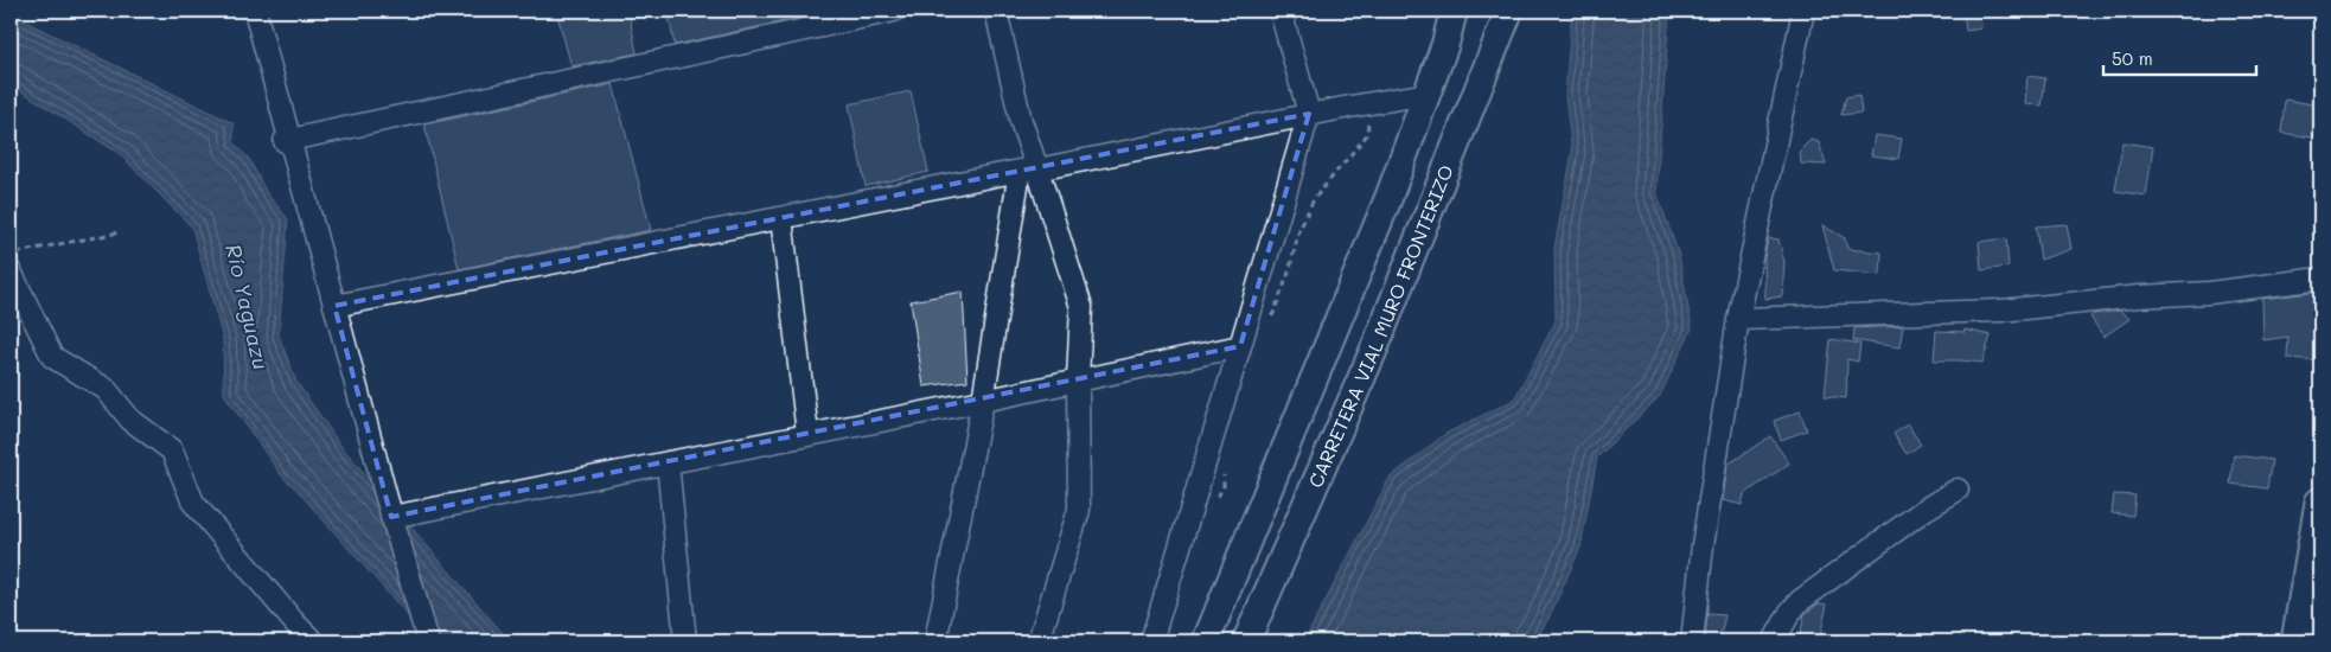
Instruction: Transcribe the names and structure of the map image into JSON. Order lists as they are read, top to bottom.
{
  "streets": {
    "street": ["CARRETERA VIAL MURO FRONTERIZO"]
  },
  "water": ["Río Yaguazu"],
  "scale_bar": "50 m"
}
